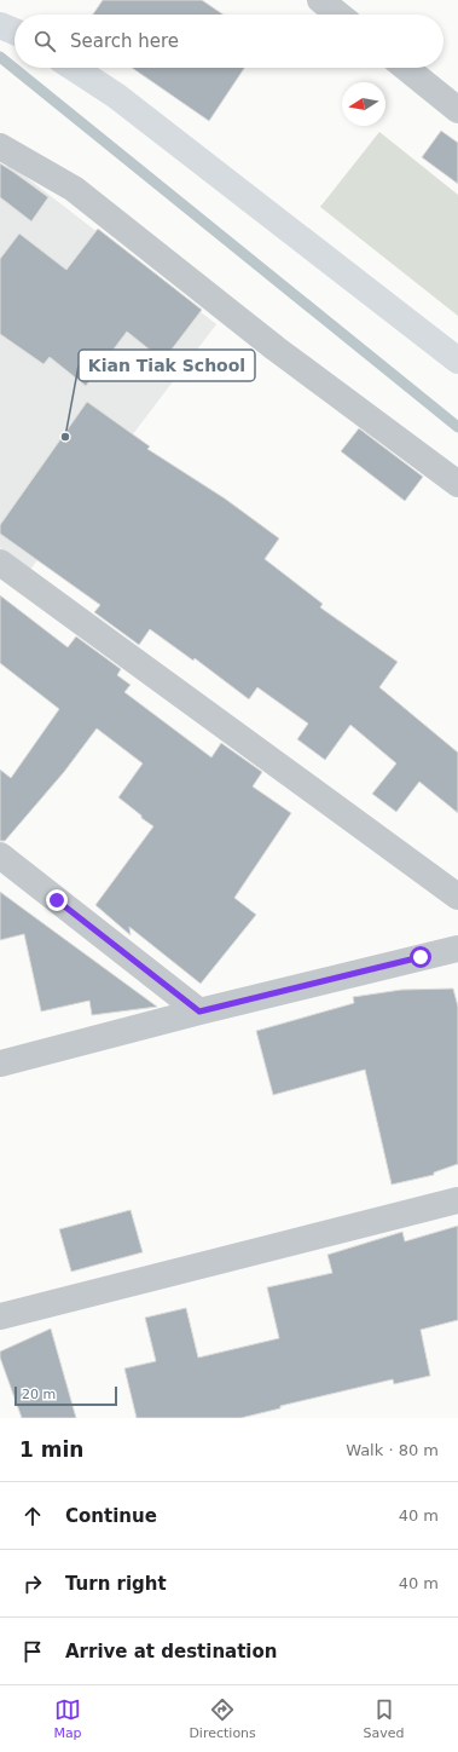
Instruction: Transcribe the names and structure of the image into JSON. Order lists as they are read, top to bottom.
{
  "places": ["Kian Tiak School"],
  "scale_bar": "20 m",
  "north": "left",
  "page": {
    "search": "Search here",
    "scale": "20 m",
    "heading": ["1 min", "Walk · 80 m"],
    "list": [
      ["Continue", "40 m"],
      ["Turn right", "40 m"],
      "Arrive at destination"
    ],
    "nav": ["Map", "Directions", "Saved"]
  }
}
